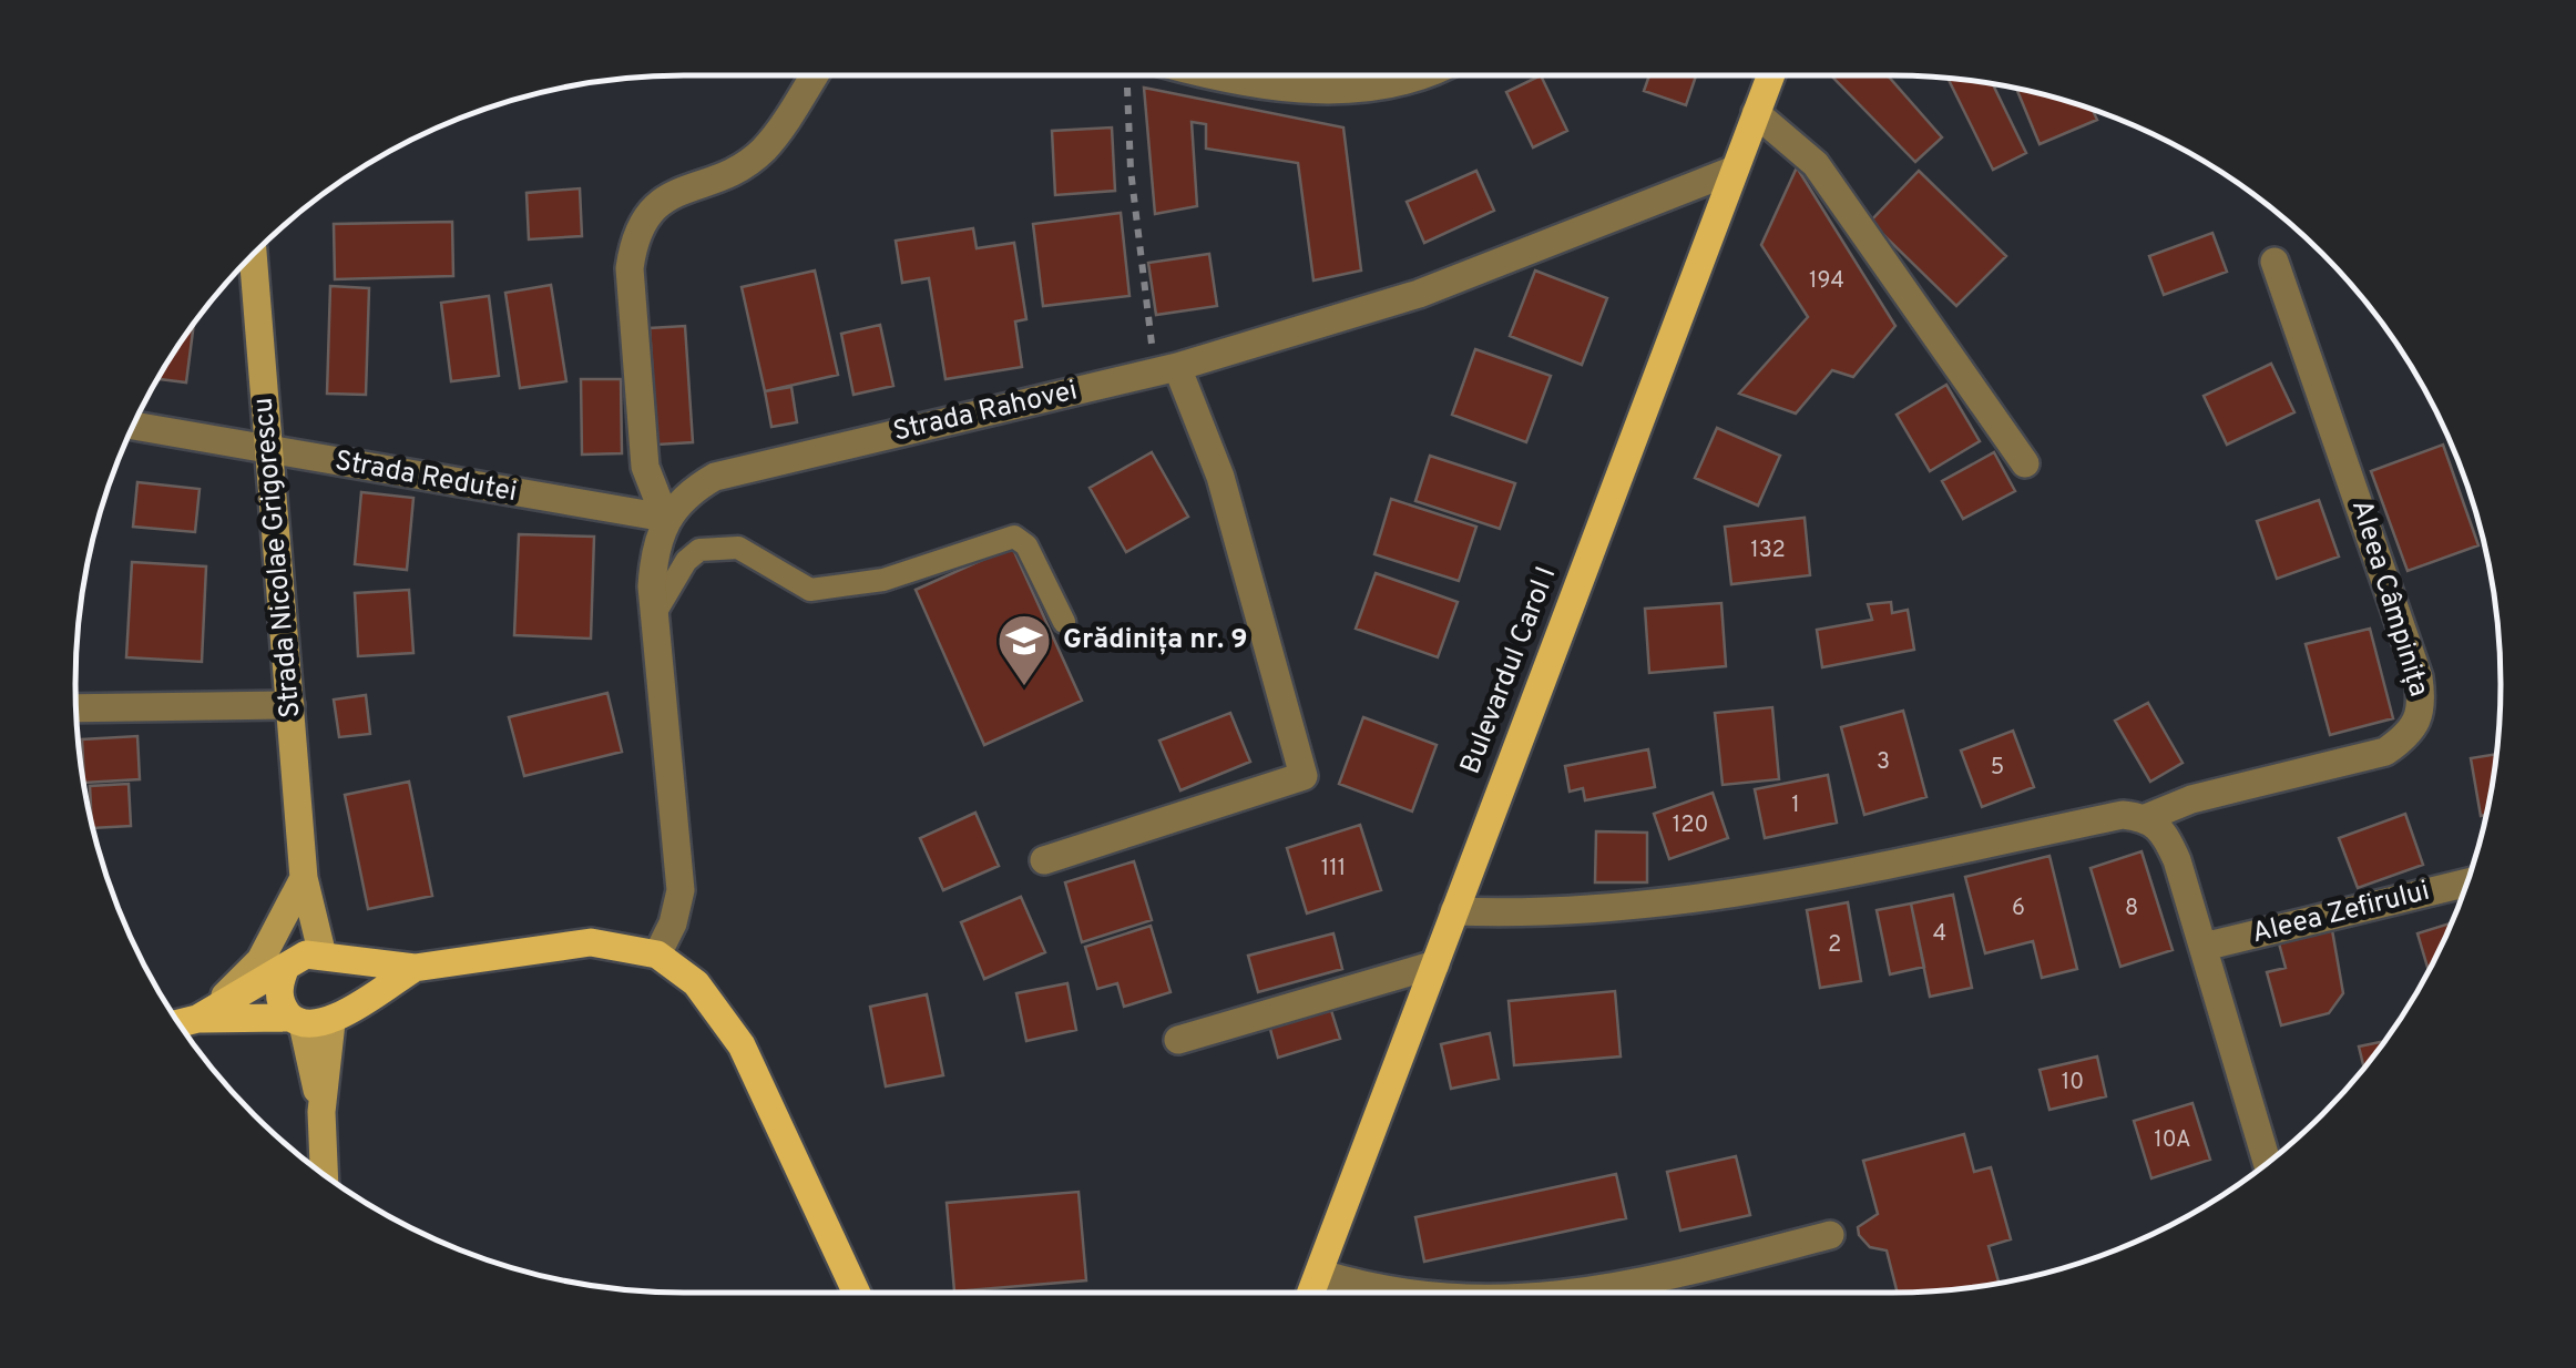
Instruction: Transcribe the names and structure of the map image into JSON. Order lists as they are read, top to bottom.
{
  "streets": {
    "main road": ["Strada Nicolae Grigorescu", "Bulevardul Carol I"],
    "street": [
      "Strada Rahovei",
      "Strada Redutei",
      "Aleea Câmpinița",
      "Aleea Zefirului"
    ]
  },
  "crossings": [
    ["Strada Rahovei", "Strada Redutei"],
    ["Strada Rahovei", "Bulevardul Carol I"],
    ["Strada Redutei", "Strada Nicolae Grigorescu"]
  ],
  "places": {
    "school or university": ["Grădinița nr. 9"]
  },
  "house_numbers": [
    "194",
    "132",
    "3",
    "5",
    "1",
    "120",
    "111",
    "6",
    "8",
    "4",
    "2",
    "10",
    "10A"
  ]
}
